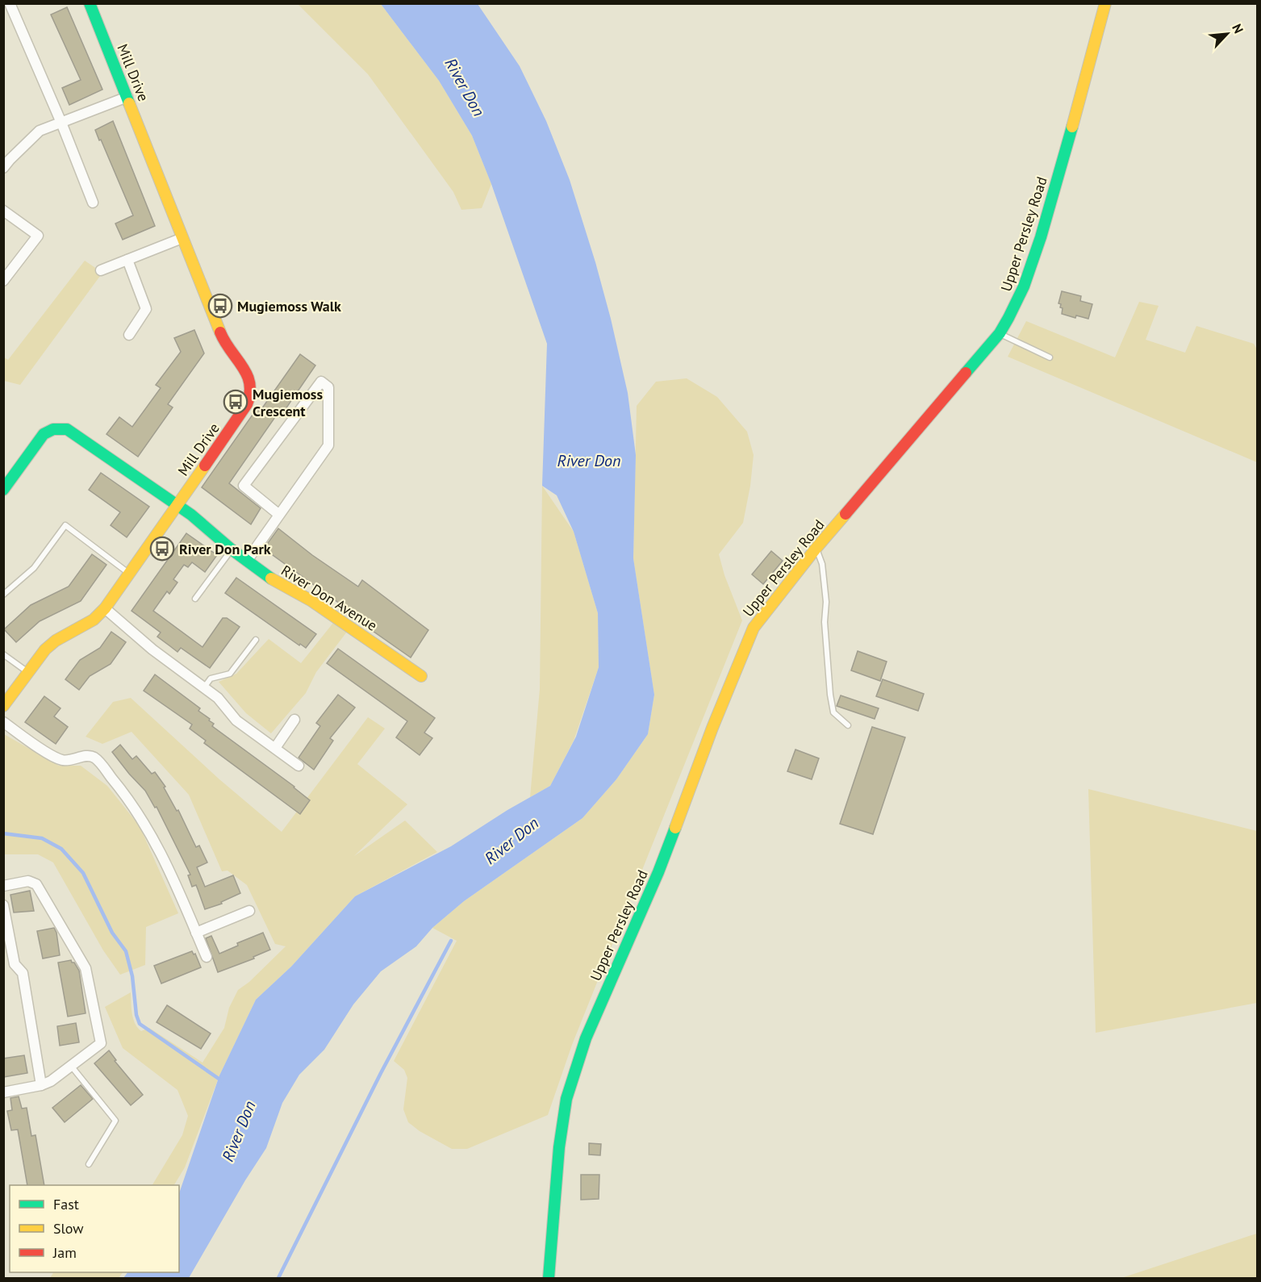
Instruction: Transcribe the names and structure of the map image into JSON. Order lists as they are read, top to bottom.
{
  "streets": {
    "street": ["Mill Drive", "Upper Persley Road", "River Don Avenue"]
  },
  "crossings": [
    ["Mill Drive", "River Don Avenue"]
  ],
  "water": ["River Don"],
  "places": {
    "bus stop": ["Mugiemoss Walk", "Mugiemoss Crescent", "River Don Park"]
  },
  "legend": ["Fast", "Slow", "Jam"],
  "north": "top right"
}
